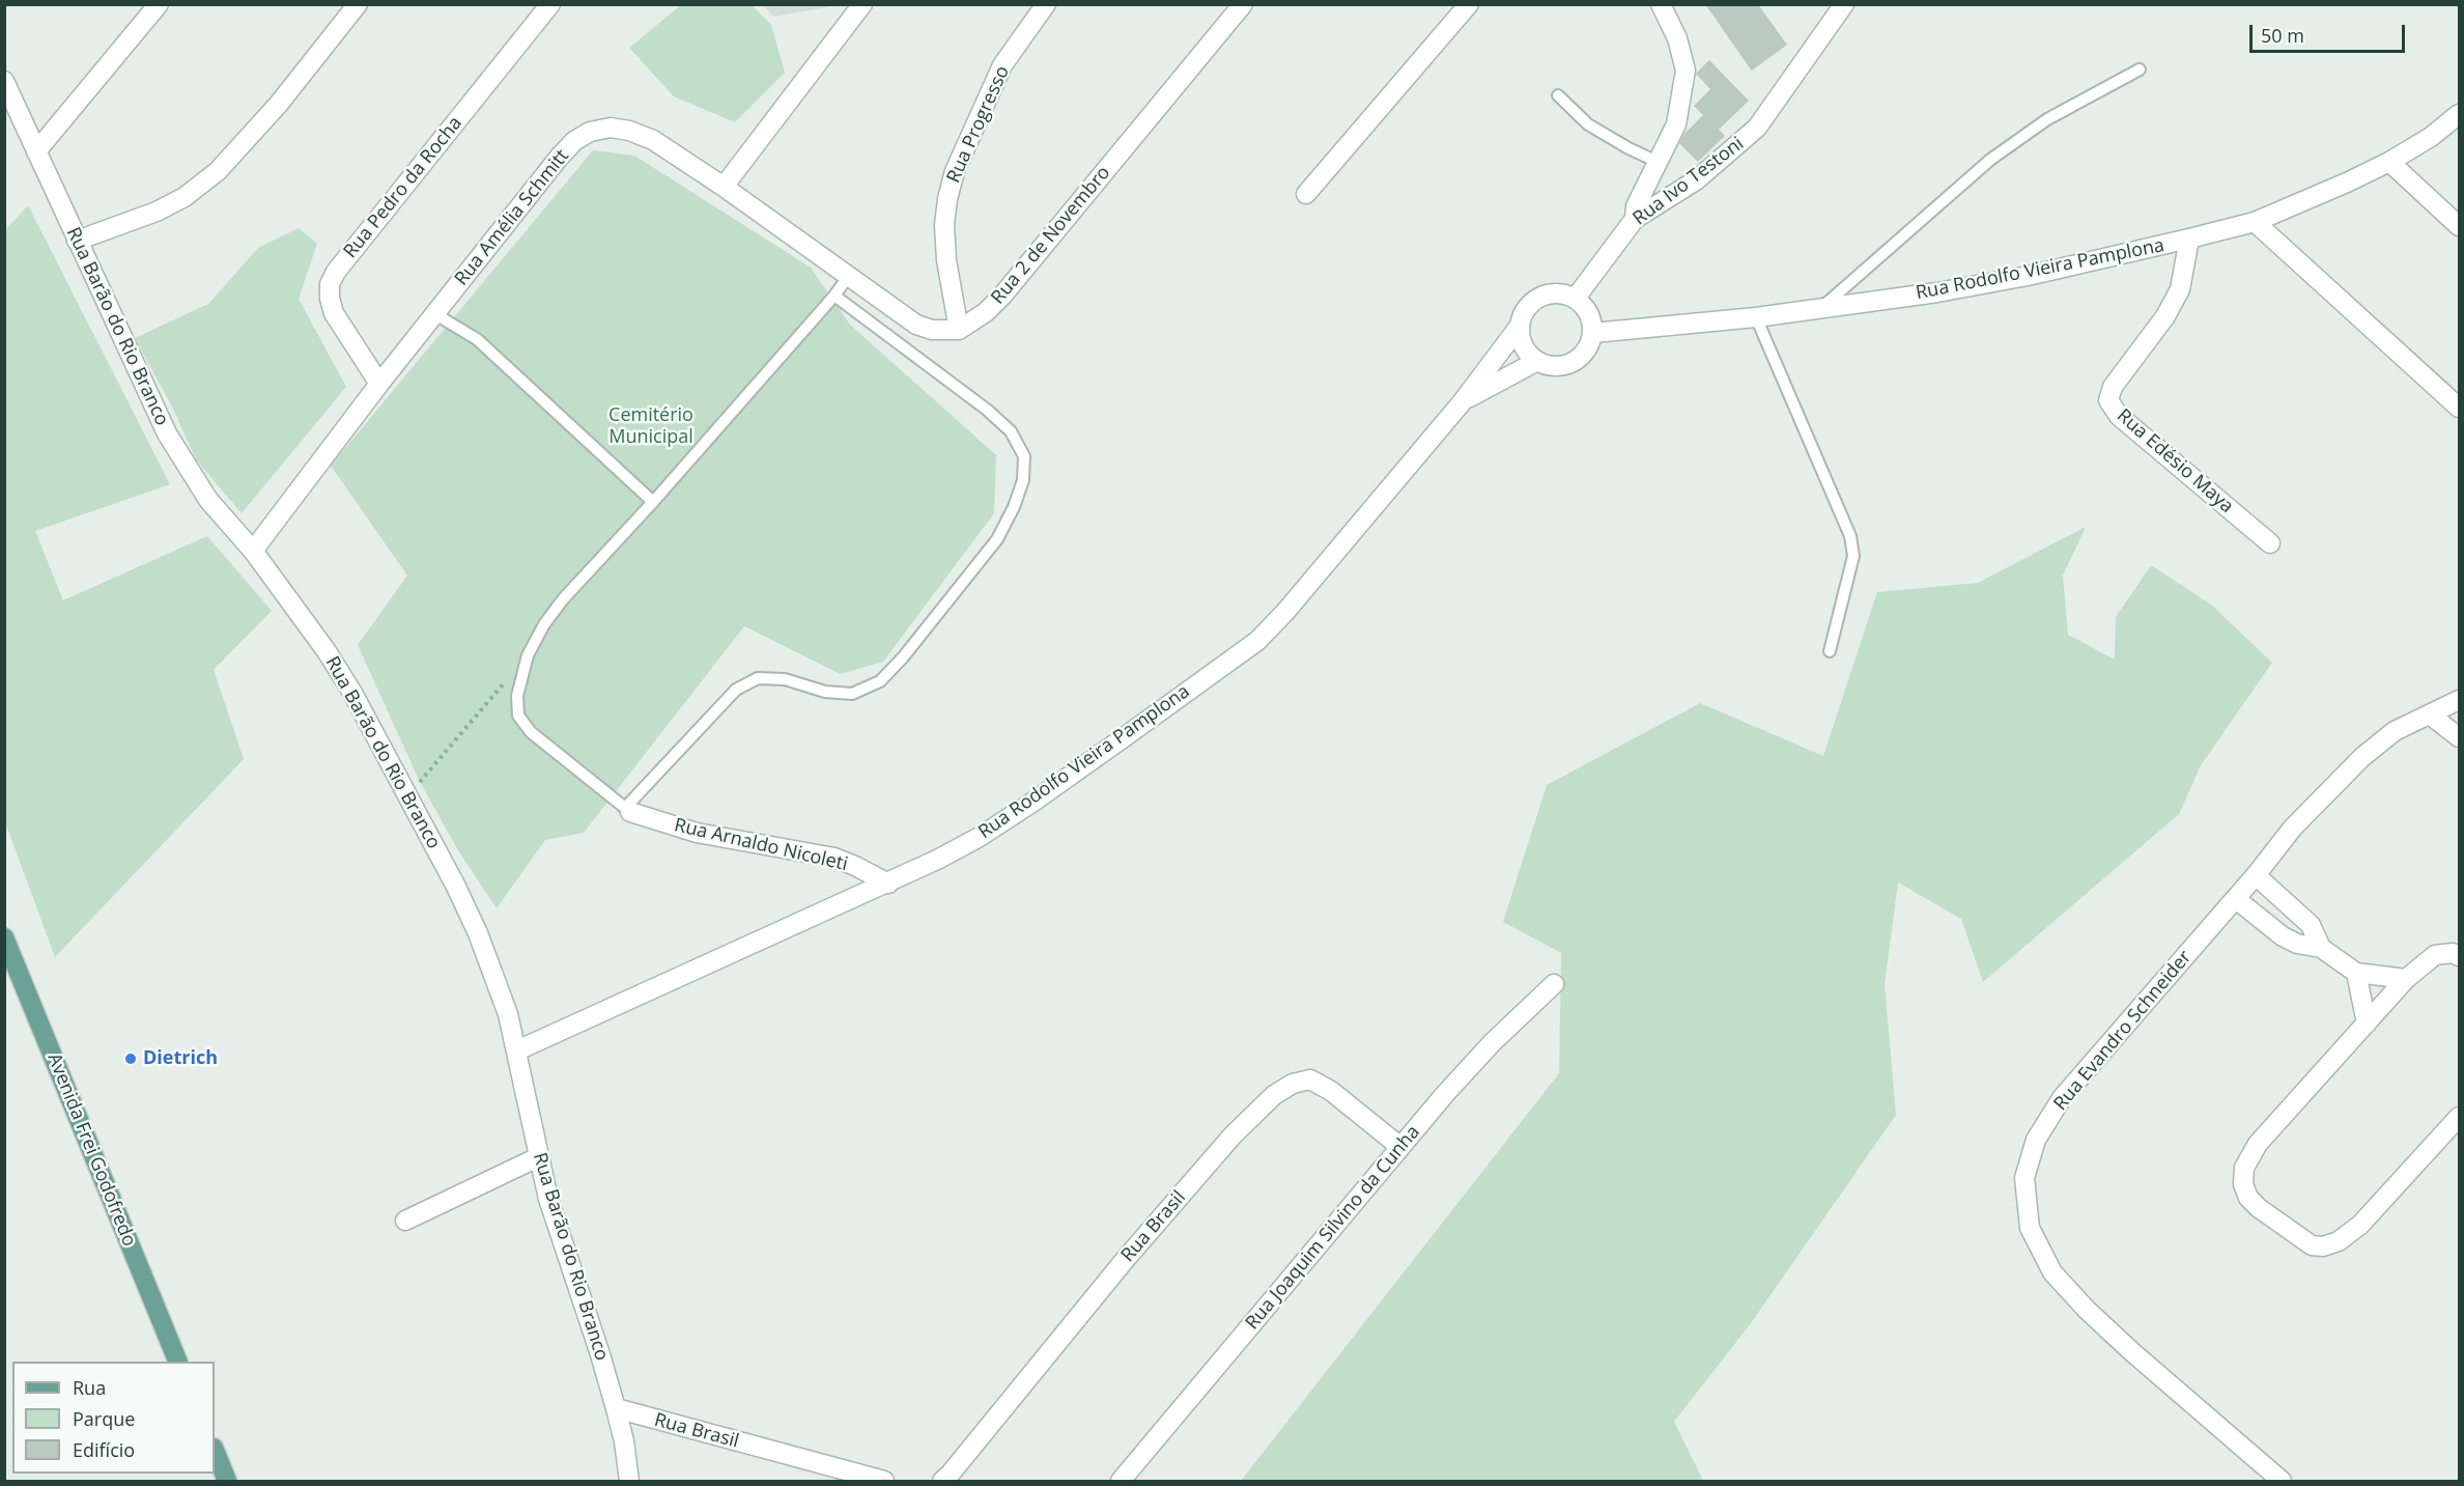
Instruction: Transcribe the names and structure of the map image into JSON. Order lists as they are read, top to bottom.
{
  "streets": {
    "main road": ["Avenida Frei Godofredo"],
    "street": [
      "Rua Progresso",
      "Rua Ivo Testoni",
      "Rua Pedro da Rocha",
      "Rua Amélia Schmitt",
      "Rua 2 de Novembro",
      "Rua Rodolfo Vieira Pamplona",
      "Rua Barão do Rio Branco",
      "Rua Edésio Maya",
      "Rua Arnaldo Nicoleti",
      "Rua Evandro Schneider",
      "Rua Brasil",
      "Rua Joaquim Silvino da Cunha"
    ]
  },
  "crossings": [
    ["Rua Progresso", "Rua 2 de Novembro"],
    ["Rua Ivo Testoni", "Rua Rodolfo Vieira Pamplona"],
    ["Rua Pedro da Rocha", "Rua Amélia Schmitt"],
    ["Rua Amélia Schmitt", "Rua Barão do Rio Branco"],
    ["Rua Rodolfo Vieira Pamplona", "Rua Barão do Rio Branco"],
    ["Rua Rodolfo Vieira Pamplona", "Rua Edésio Maya"],
    ["Rua Rodolfo Vieira Pamplona", "Rua Arnaldo Nicoleti"],
    ["Rua Barão do Rio Branco", "Rua Brasil"],
    ["Rua Brasil", "Rua Joaquim Silvino da Cunha"]
  ],
  "parks": ["Cemitério Municipal"],
  "places": ["Dietrich"],
  "legend": ["Rua", "Parque", "Edifício"],
  "scale_bar": "50 m"
}
